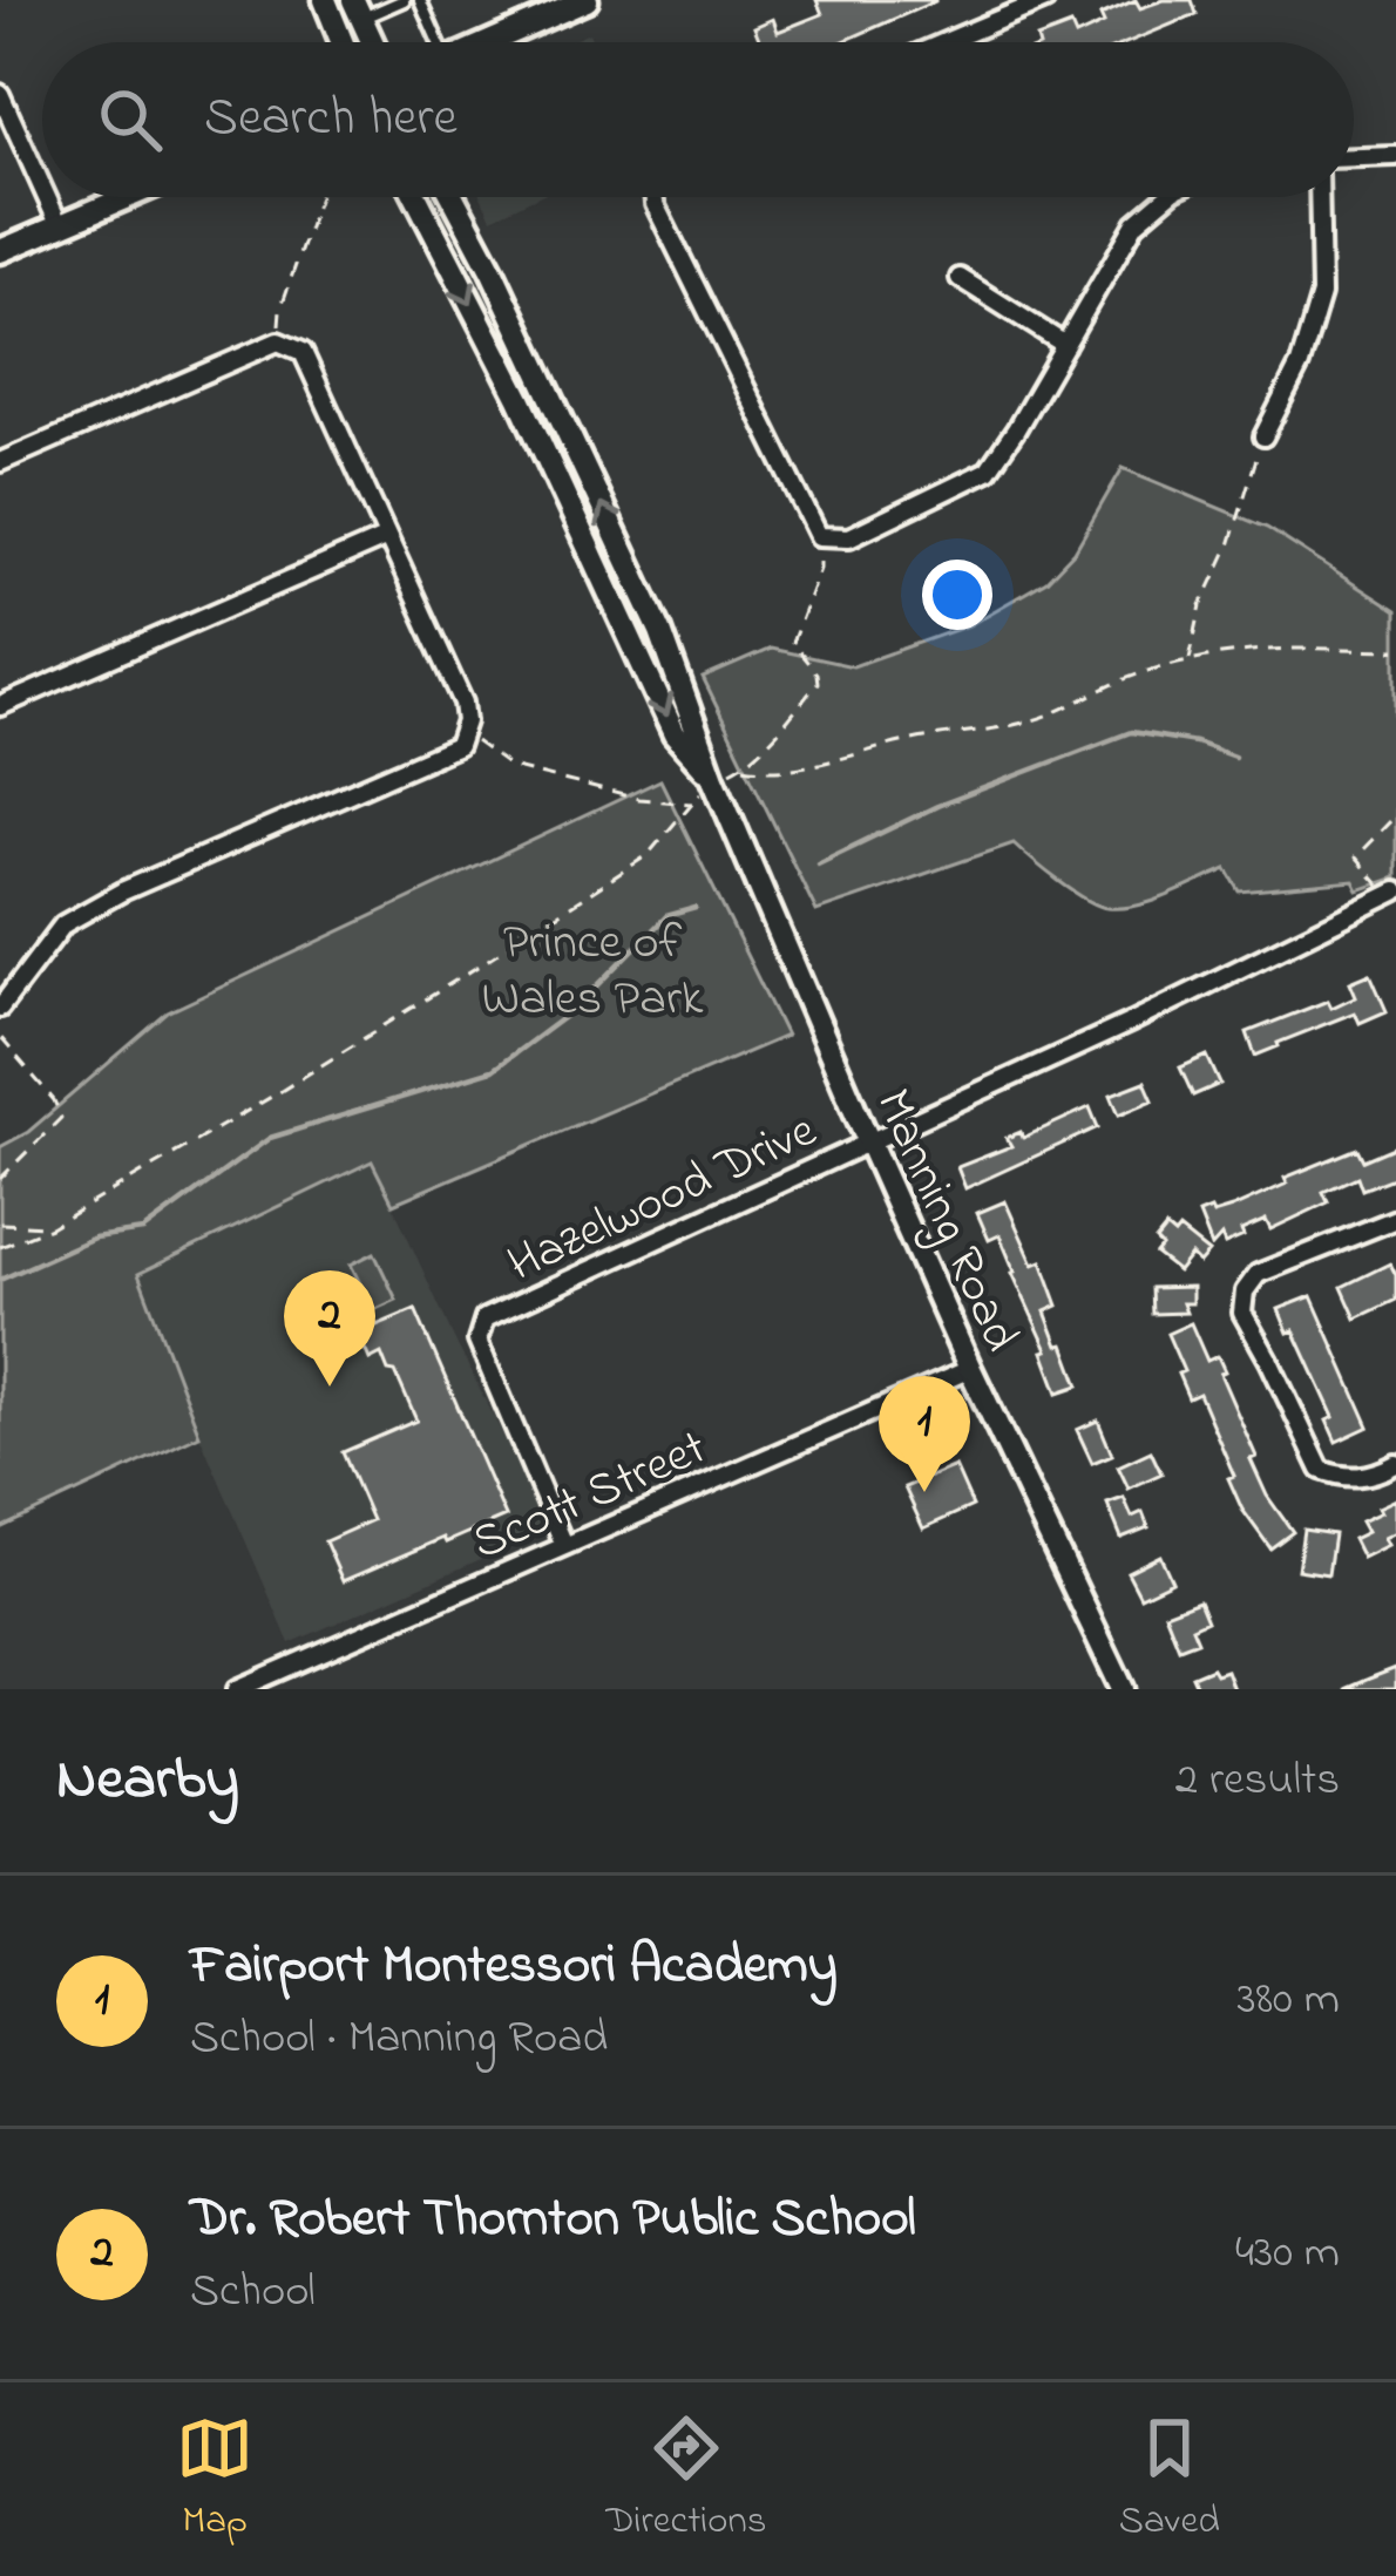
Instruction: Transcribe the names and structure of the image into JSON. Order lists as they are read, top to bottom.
{
  "streets": {
    "main road": ["Manning Road"],
    "street": ["Hazelwood Drive", "Scott Street"]
  },
  "crossings": [
    ["Hazelwood Drive", "Manning Road"],
    ["Hazelwood Drive", "Scott Street"],
    ["Manning Road", "Scott Street"]
  ],
  "parks": ["Prince of Wales Park"],
  "page": {
    "search": "Search here",
    "pins": ["2", "1"],
    "heading": ["Nearby", "2 results"],
    "list": [
      {
        "mark": "1",
        "name": "Fairport Montessori Academy",
        "note": "School · Manning Road",
        "value": "380 m"
      },
      {
        "mark": "2",
        "name": "Dr. Robert Thornton Public School",
        "note": "School",
        "value": "430 m"
      }
    ],
    "nav": ["Map", "Directions", "Saved"]
  }
}
